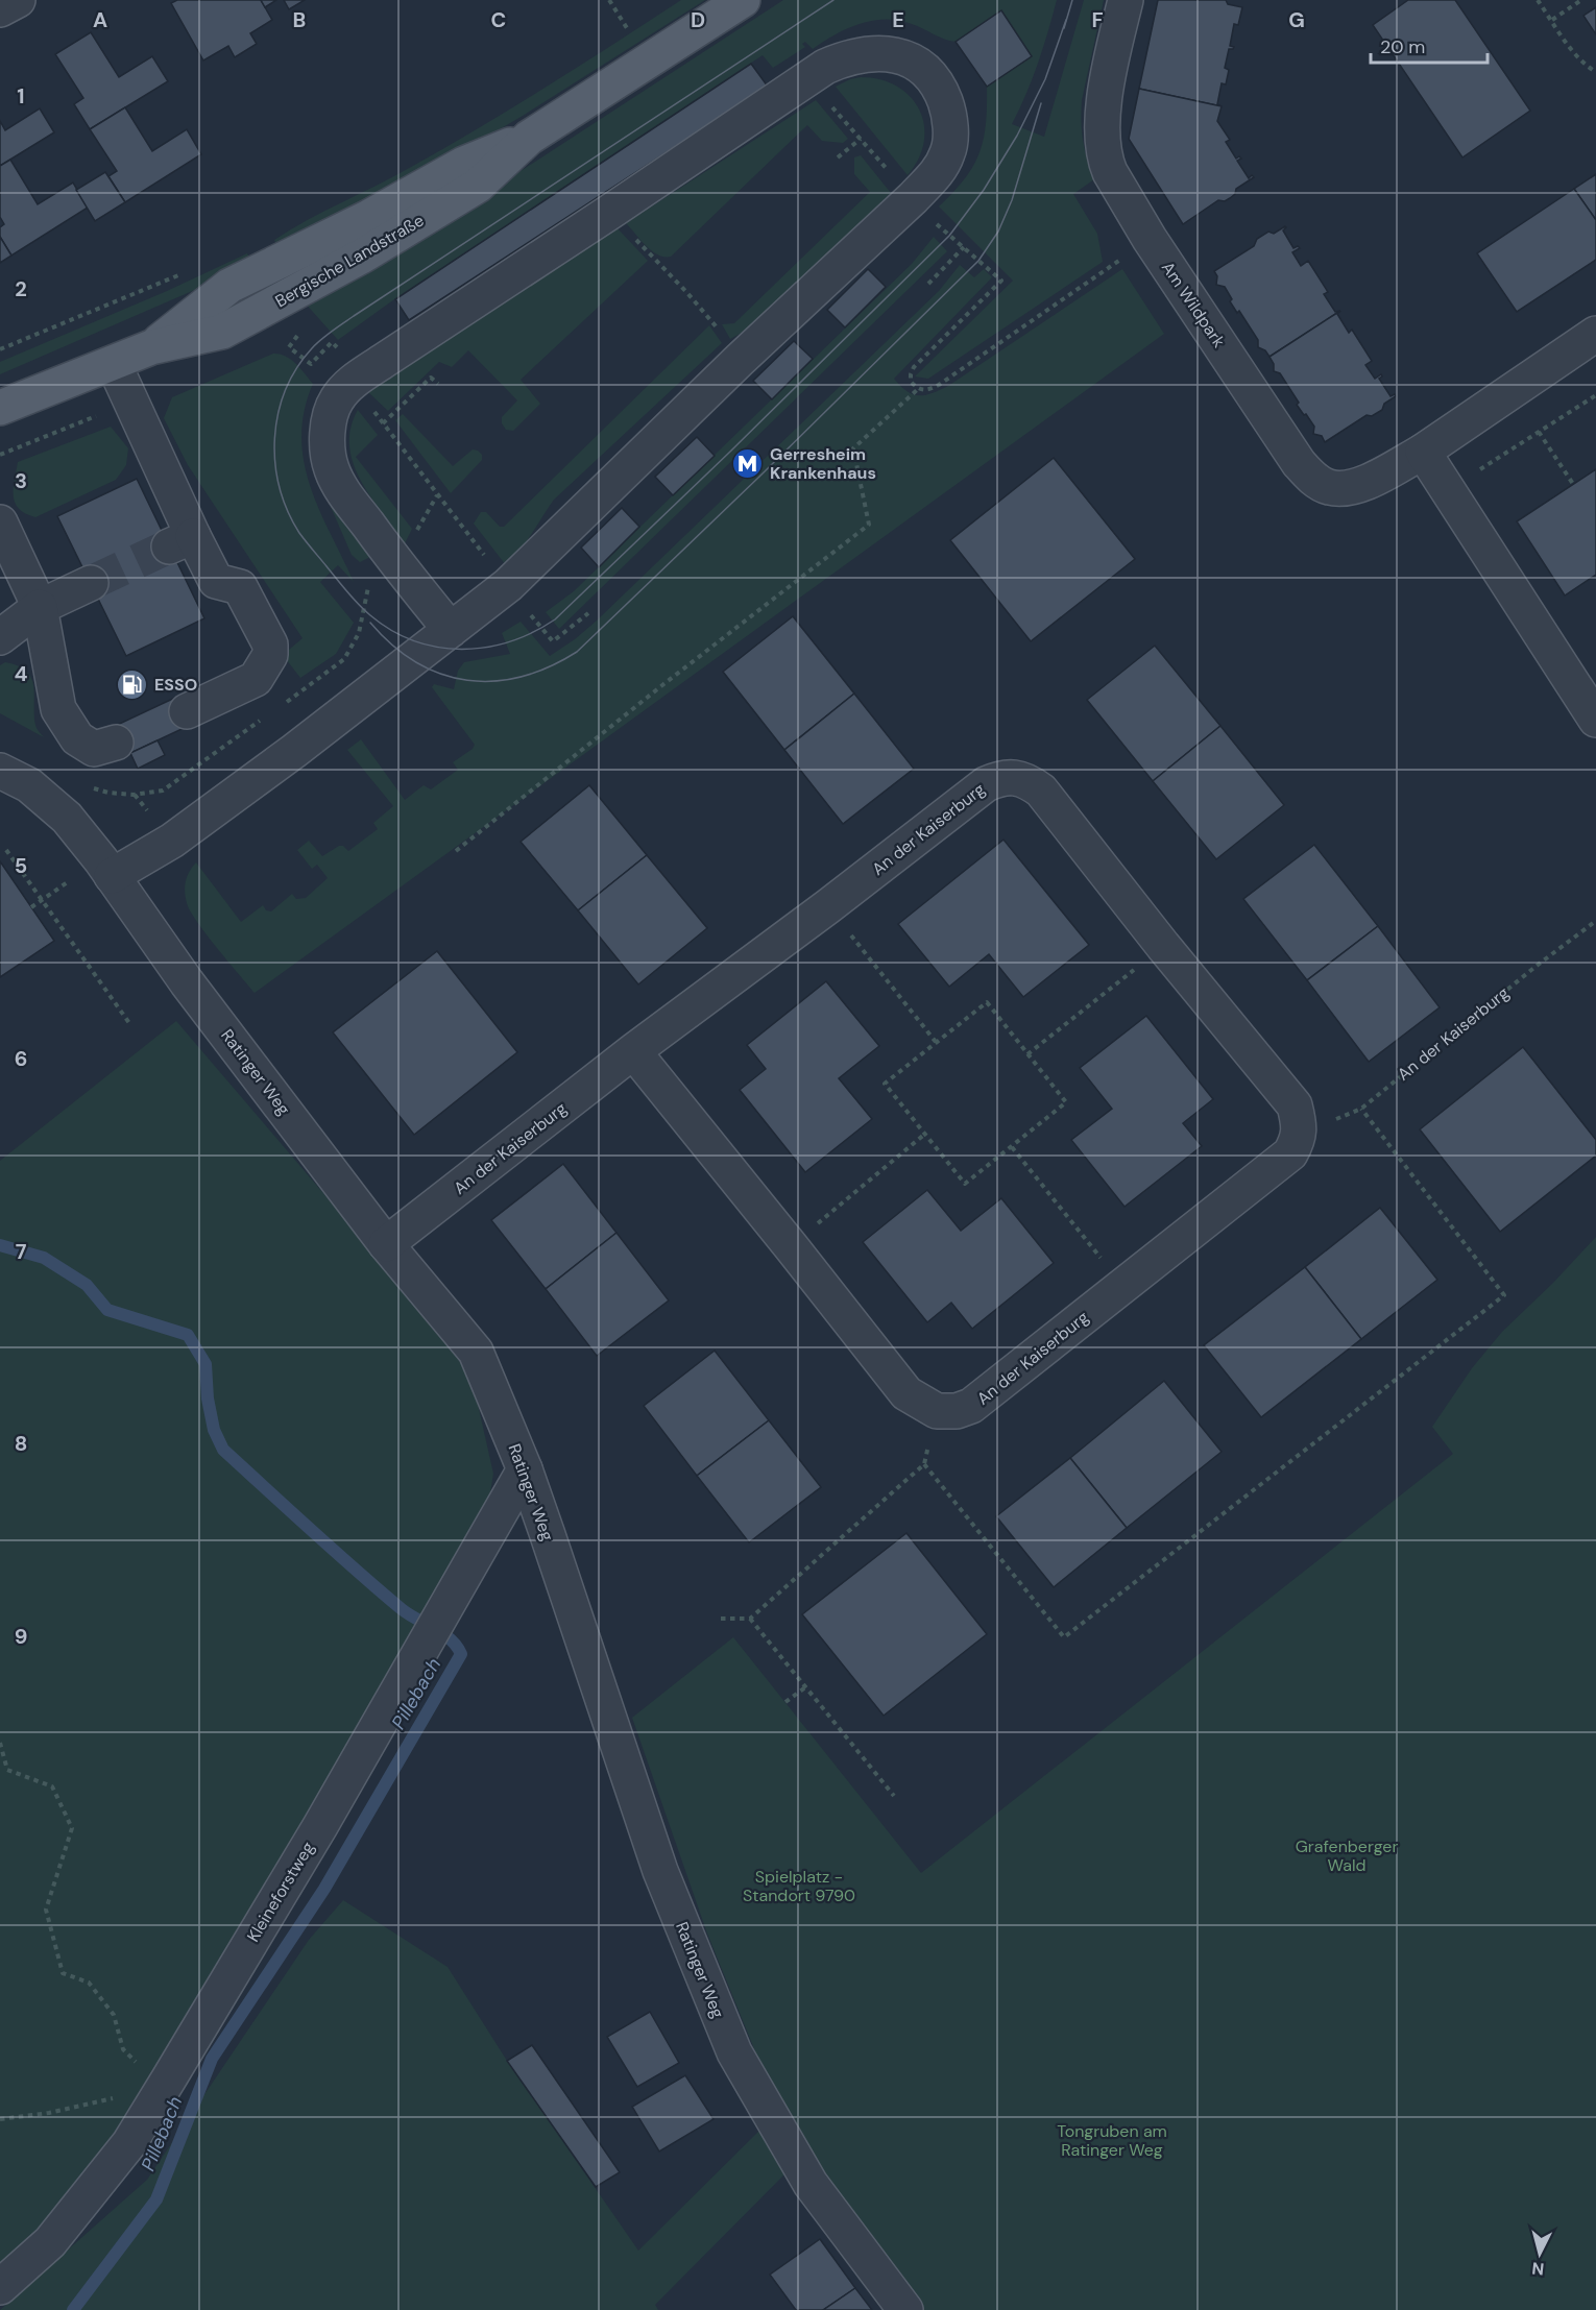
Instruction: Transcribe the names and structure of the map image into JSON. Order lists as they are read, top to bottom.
{
  "streets": {
    "main road": ["Bergische Landstraße"],
    "street": [
      "Am Wildpark",
      "An der Kaiserburg",
      "Ratinger Weg",
      "Kleineforstweg"
    ]
  },
  "crossings": [
    ["An der Kaiserburg", "Ratinger Weg"],
    ["Ratinger Weg", "Kleineforstweg"]
  ],
  "water": ["Pillebach"],
  "parks": ["Grafenberger Wald", "Spielplatz - Standort 9790", "Tongruben am Ratinger Weg"],
  "places": {
    "metro station": ["Gerresheim Krankenhaus"],
    "fuel station": ["ESSO"]
  },
  "scale_bar": "20 m",
  "north": "bottom",
  "grid": {
    "columns": [
      "A",
      "B",
      "C",
      "D",
      "E",
      "F",
      "G"
    ],
    "rows": [
      "1",
      "2",
      "3",
      "4",
      "5",
      "6",
      "7",
      "8",
      "9"
    ]
  }
}
